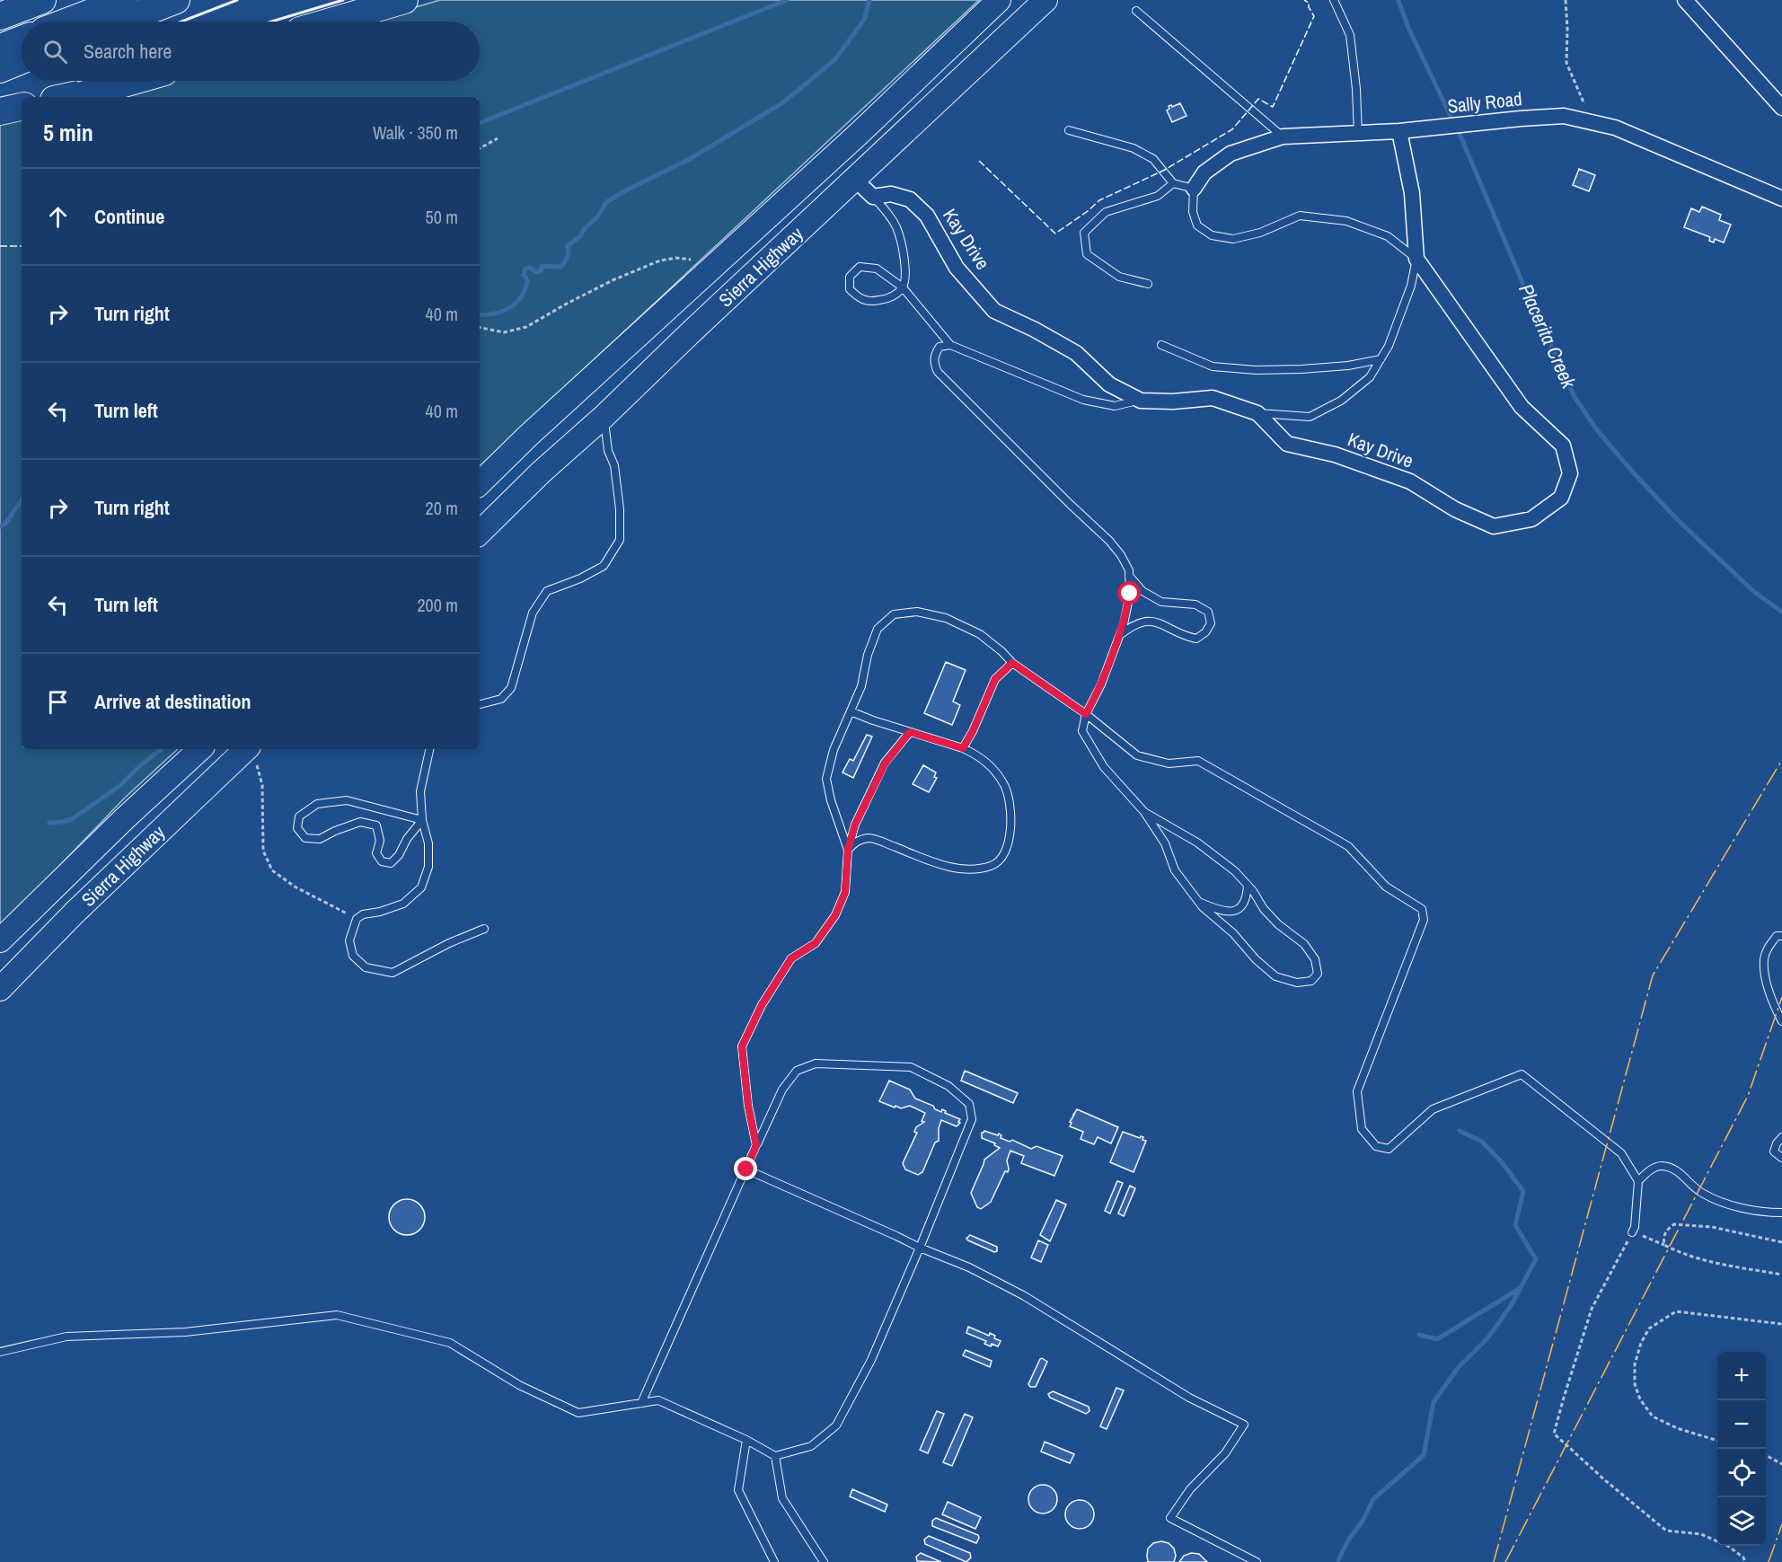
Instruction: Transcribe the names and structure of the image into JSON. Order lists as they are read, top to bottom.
{
  "streets": {
    "main road": ["Sierra Highway"],
    "street": ["Sally Road", "Kay Drive"]
  },
  "water": ["Placerita Creek"],
  "page": {
    "search": "Search here",
    "heading": ["5 min", "Walk · 350 m"],
    "list": [
      ["Continue", "50 m"],
      ["Turn right", "40 m"],
      ["Turn left", "40 m"],
      ["Turn right", "20 m"],
      ["Turn left", "200 m"],
      "Arrive at destination"
    ],
    "map_buttons": ["+", "−"]
  }
}
